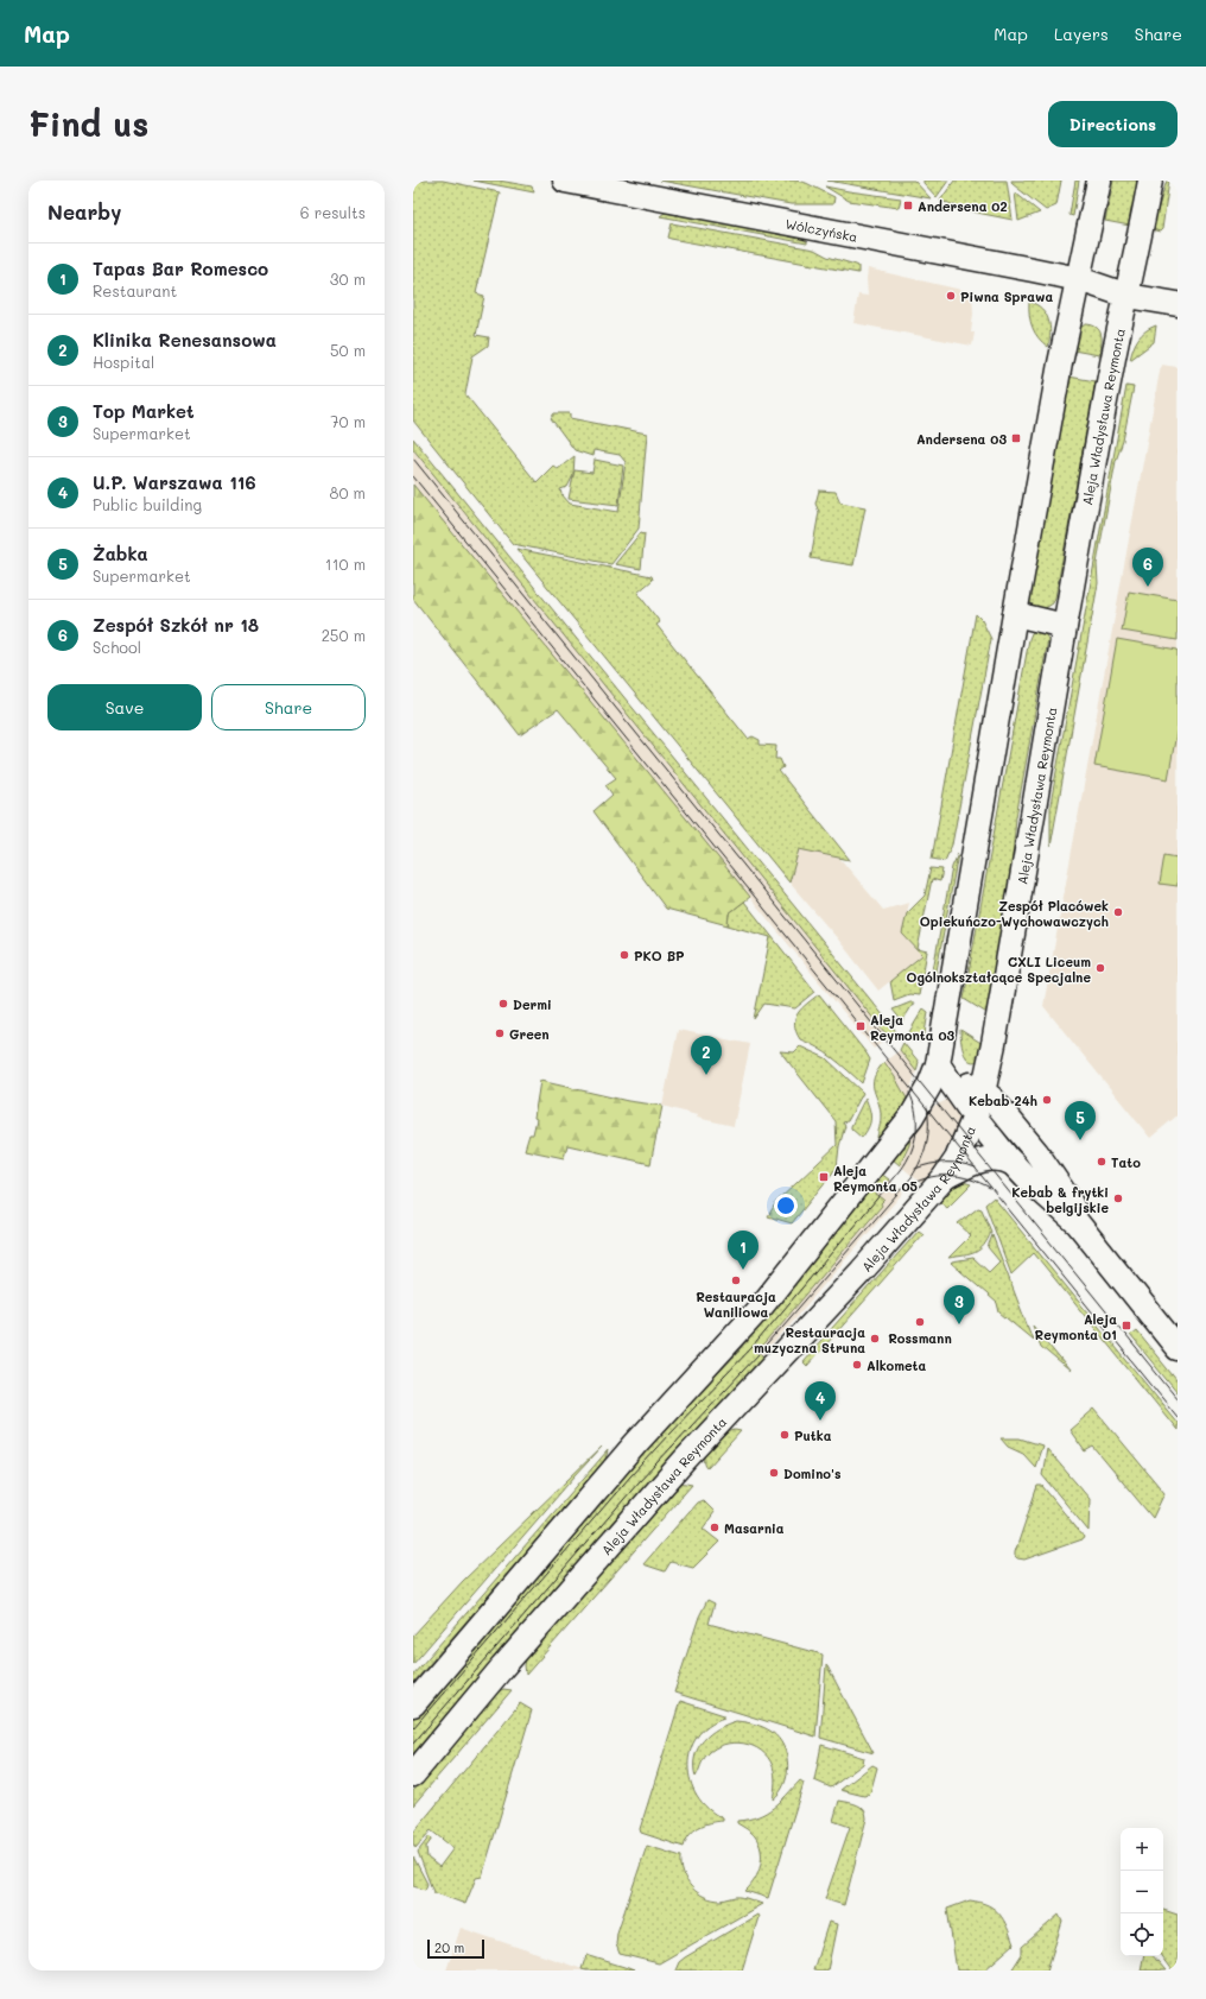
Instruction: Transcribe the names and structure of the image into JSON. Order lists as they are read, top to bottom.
{
  "streets": {
    "main road": ["Wólczyńska", "Aleja Władysława Reymonta"]
  },
  "crossings": [
    ["Wólczyńska", "Aleja Władysława Reymonta"]
  ],
  "places": {
    "transit": [
      "Andersena 02",
      "Andersena 03",
      "Aleja Reymonta 03",
      "Aleja Reymonta 05",
      "Aleja Reymonta 01"
    ],
    "other": [
      "Piwna Sprawa",
      "Zespół Placówek Opiekuńczo-Wychowawczych",
      "PKO BP",
      "CXLI Liceum Ogólnokształcące Specjalne",
      "Dermi",
      "Green",
      "Kebab 24h",
      "Tato",
      "Kebab & frytki belgijskie",
      "Restauracja Waniliowa",
      "Rossmann",
      "Restauracja muzyczna Struna",
      "Alkometa",
      "Putka",
      "Domino's",
      "Masarnia"
    ]
  },
  "scale_bar": "20 m",
  "page": {
    "header": "Map",
    "nav": ["Map", "Layers", "Share"],
    "buttons": [
      "Directions",
      ["Save", "Share"]
    ],
    "title": "Find us",
    "heading": ["Nearby", "6 results"],
    "list": [
      {
        "mark": "1",
        "name": "Tapas Bar Romesco",
        "note": "Restaurant",
        "value": "30 m"
      },
      {
        "mark": "2",
        "name": "Klinika Renesansowa",
        "note": "Hospital",
        "value": "50 m"
      },
      {
        "mark": "3",
        "name": "Top Market",
        "note": "Supermarket",
        "value": "70 m"
      },
      {
        "mark": "4",
        "name": "U.P. Warszawa 116",
        "note": "Public building",
        "value": "80 m"
      },
      {
        "mark": "5",
        "name": "Żabka",
        "note": "Supermarket",
        "value": "110 m"
      },
      {
        "mark": "6",
        "name": "Zespół Szkół nr 18",
        "note": "School",
        "value": "250 m"
      }
    ],
    "pins": [
      "6",
      "2",
      "5",
      "1",
      "3",
      "4"
    ],
    "map_buttons": ["+", "−"],
    "scale": "20 m"
  }
}
